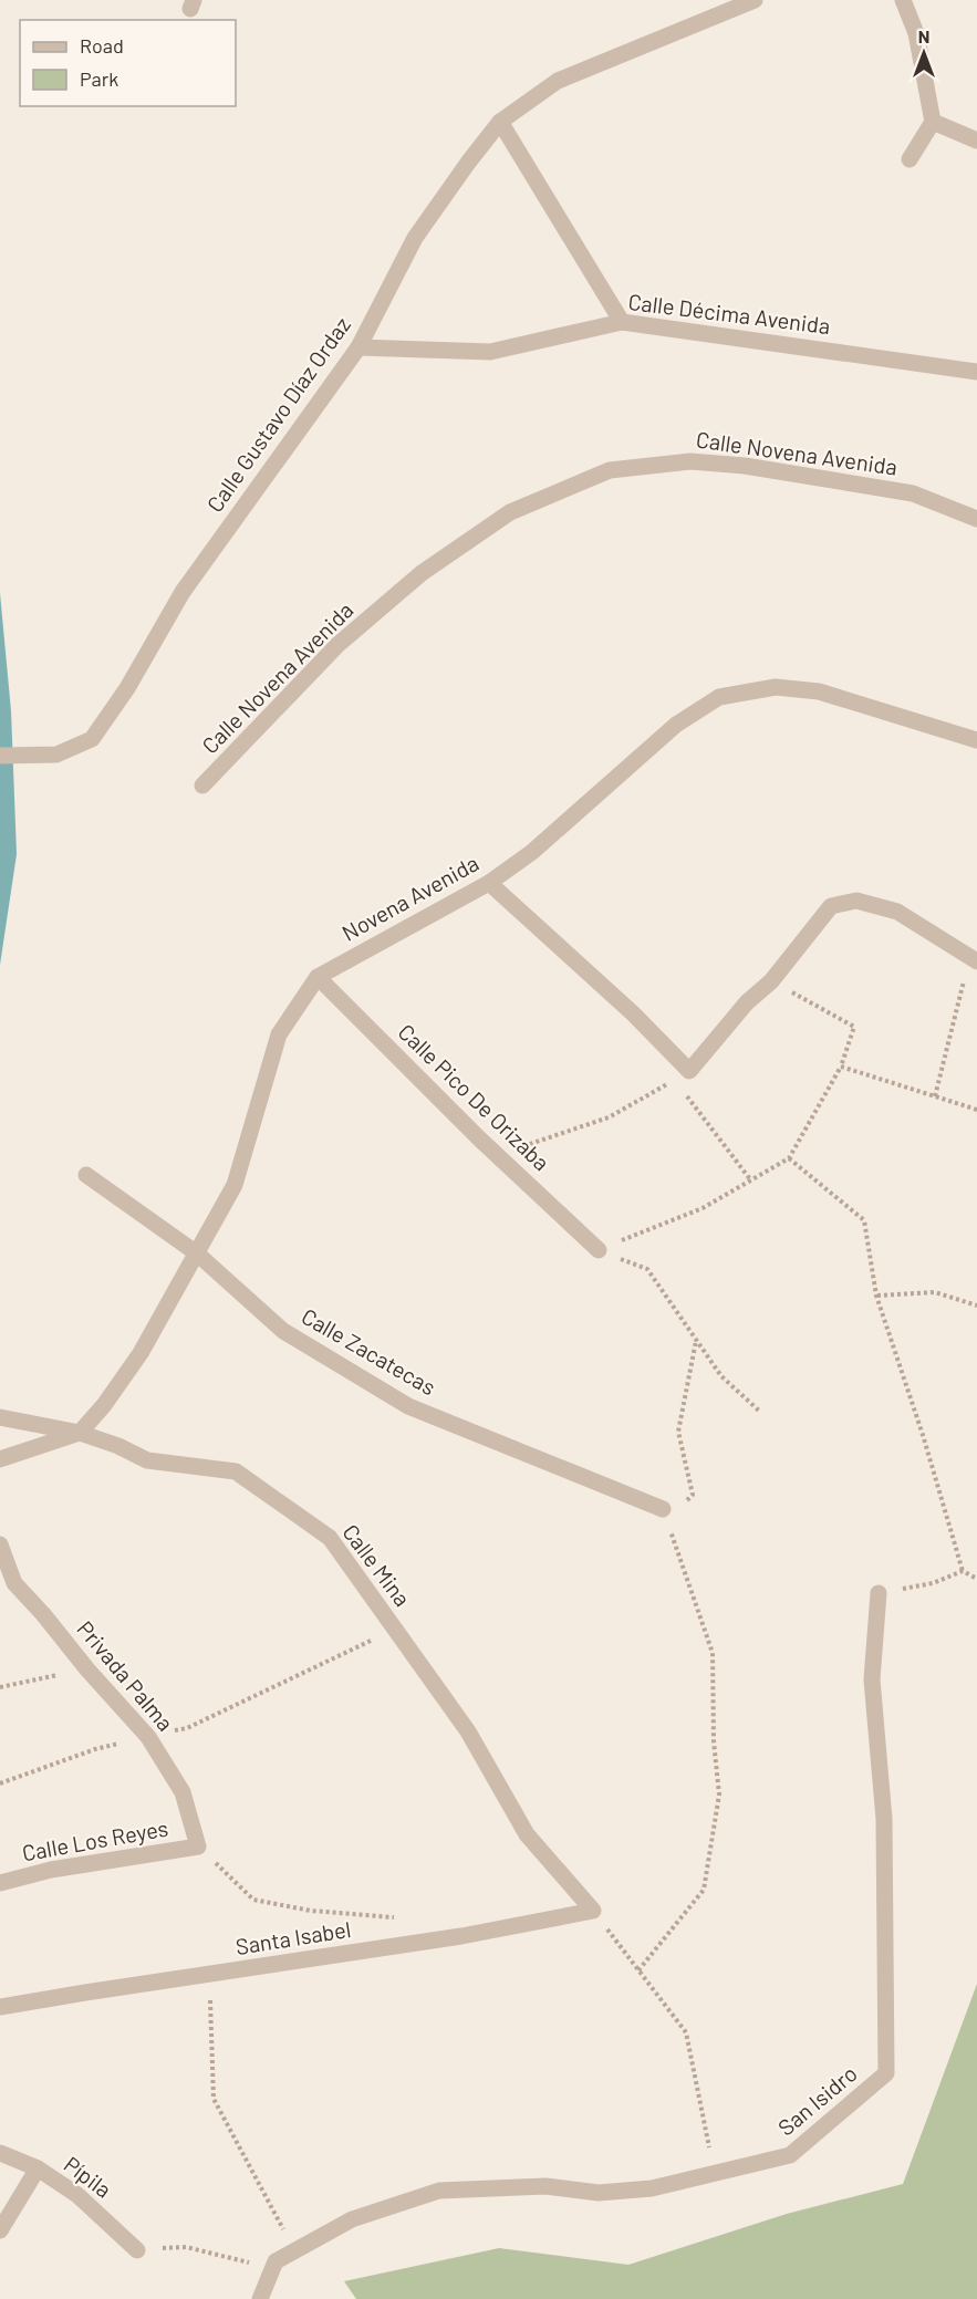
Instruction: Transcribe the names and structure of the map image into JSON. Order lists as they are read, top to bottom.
{
  "streets": {
    "street": [
      "Calle Décima Avenida",
      "Calle Gustavo Díaz Ordaz",
      "Calle Novena Avenida",
      "Novena Avenida",
      "Calle Pico De Orizaba",
      "Calle Zacatecas",
      "Calle Mina",
      "Privada Palma",
      "Calle Los Reyes",
      "Santa Isabel",
      "San Isidro",
      "Pípila"
    ]
  },
  "crossings": [
    ["Calle Décima Avenida", "Calle Gustavo Díaz Ordaz"],
    ["Novena Avenida", "Calle Pico De Orizaba"],
    ["Novena Avenida", "Calle Zacatecas"],
    ["Novena Avenida", "Calle Mina"],
    ["Calle Mina", "Santa Isabel"],
    ["Privada Palma", "Calle Los Reyes"]
  ],
  "legend": ["Road", "Park"],
  "north": "top"
}
